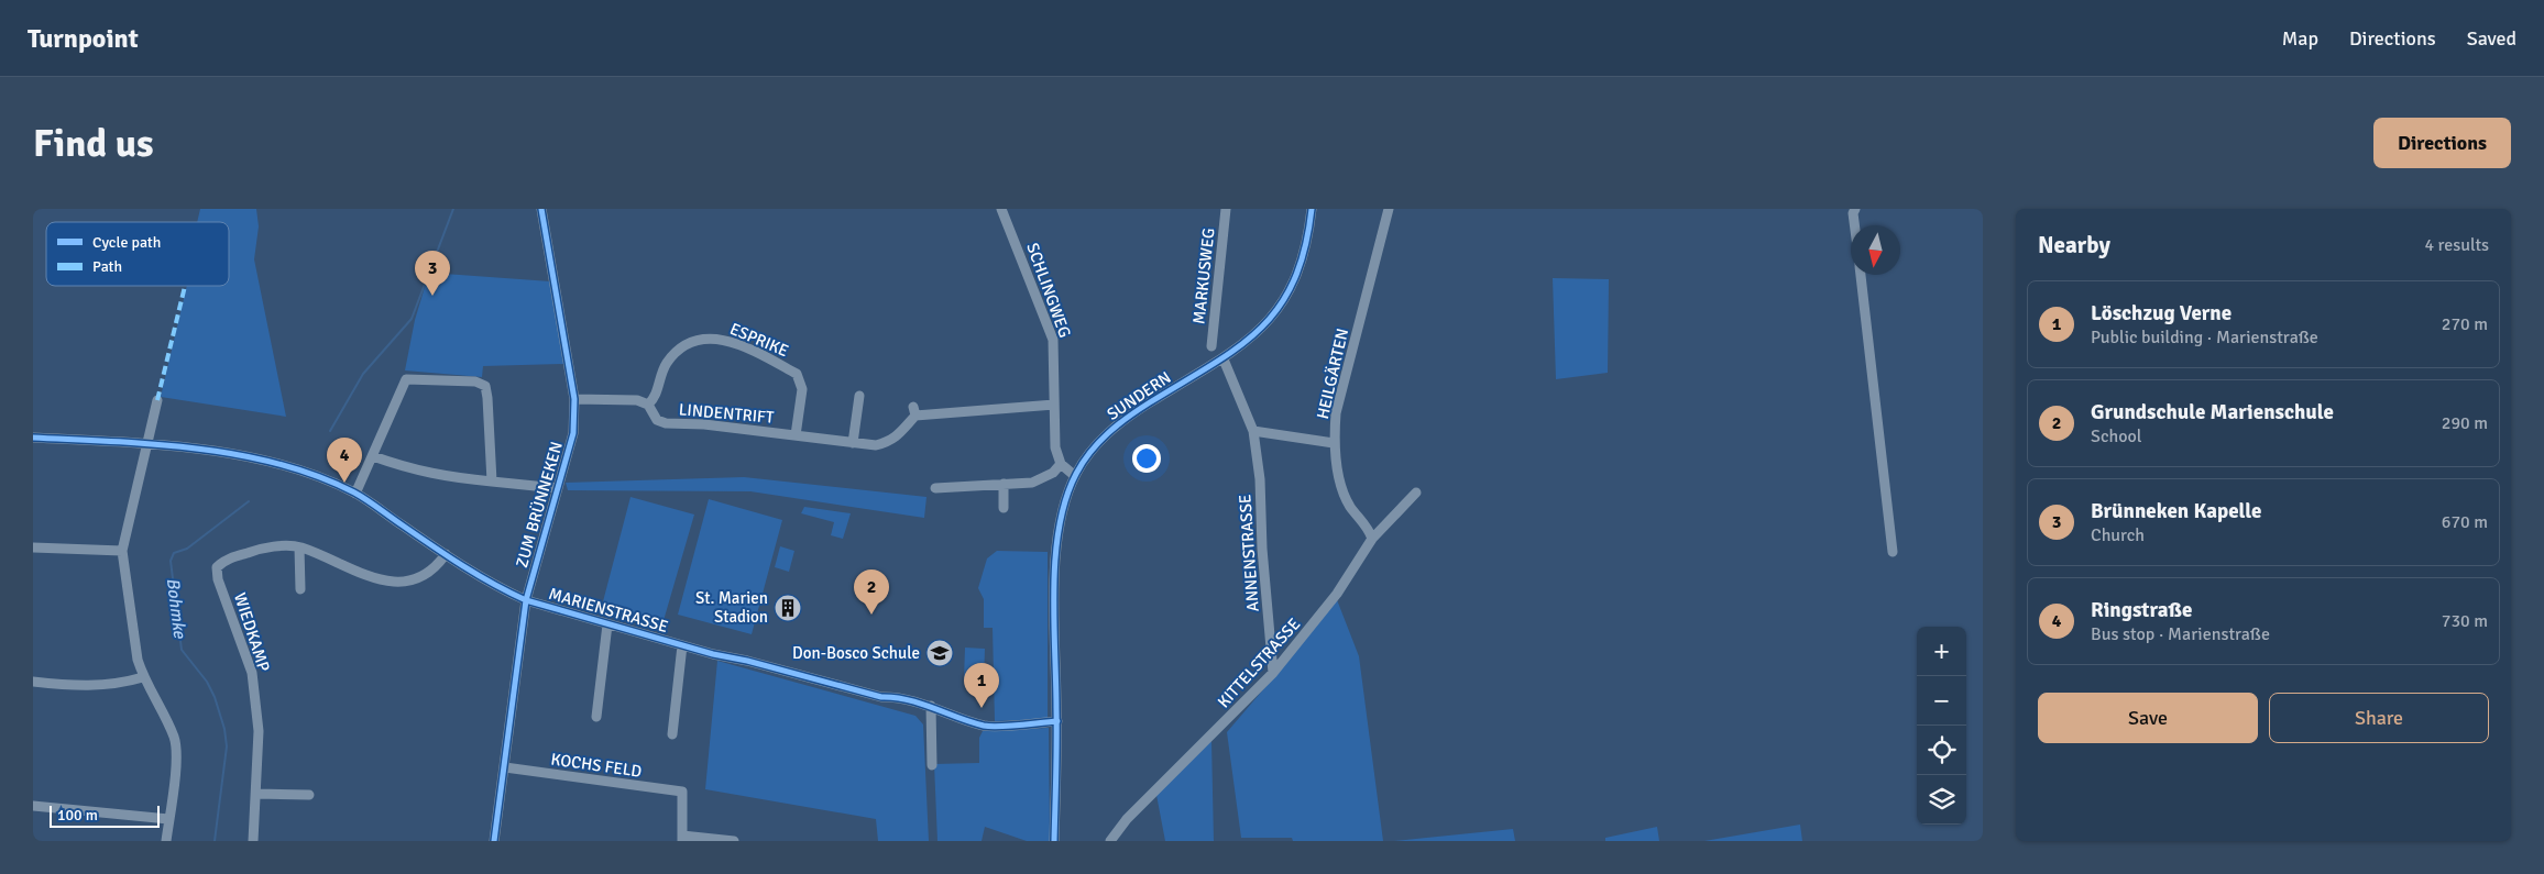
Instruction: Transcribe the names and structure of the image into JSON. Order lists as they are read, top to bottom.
{
  "streets": {
    "street": [
      "MARKUSWEG",
      "SCHLINGWEG",
      "ESPRIKE",
      "HEILGÄRTEN",
      "SUNDERN",
      "LINDENTRIFT",
      "ZUM BRÜNNEKEN",
      "ANNENSTRASSE",
      "MARIENSTRASSE",
      "WIEDKAMP",
      "KITTELSTRASSE",
      "KOCHS FELD"
    ]
  },
  "crossings": [
    ["SCHLINGWEG", "LINDENTRIFT"],
    ["ESPRIKE", "LINDENTRIFT"],
    ["HEILGÄRTEN", "KITTELSTRASSE"],
    ["SUNDERN", "ANNENSTRASSE"],
    ["SUNDERN", "MARIENSTRASSE"],
    ["ZUM BRÜNNEKEN", "MARIENSTRASSE"],
    ["ZUM BRÜNNEKEN", "KOCHS FELD"],
    ["ANNENSTRASSE", "KITTELSTRASSE"],
    ["MARIENSTRASSE", "WIEDKAMP"]
  ],
  "water": ["Bohmke"],
  "places": {
    "building": ["St. Marien Stadion"],
    "school or university": ["Don-Bosco Schule"]
  },
  "legend": ["Cycle path", "Path"],
  "scale_bar": "100 m",
  "north": "bottom",
  "page": {
    "header": "Turnpoint",
    "nav": ["Map", "Directions", "Saved"],
    "buttons": [
      "Directions",
      ["Save", "Share"]
    ],
    "title": "Find us",
    "heading": ["Nearby", "4 results"],
    "pins": [
      "3",
      "4",
      "2",
      "1"
    ],
    "list": [
      {
        "mark": "1",
        "name": "Löschzug Verne",
        "note": "Public building · Marienstraße",
        "value": "270 m"
      },
      {
        "mark": "2",
        "name": "Grundschule Marienschule",
        "note": "School",
        "value": "290 m"
      },
      {
        "mark": "3",
        "name": "Brünneken Kapelle",
        "note": "Church",
        "value": "670 m"
      },
      {
        "mark": "4",
        "name": "Ringstraße",
        "note": "Bus stop · Marienstraße",
        "value": "730 m"
      }
    ],
    "map_buttons": ["+", "−"],
    "scale": "100 m"
  }
}
